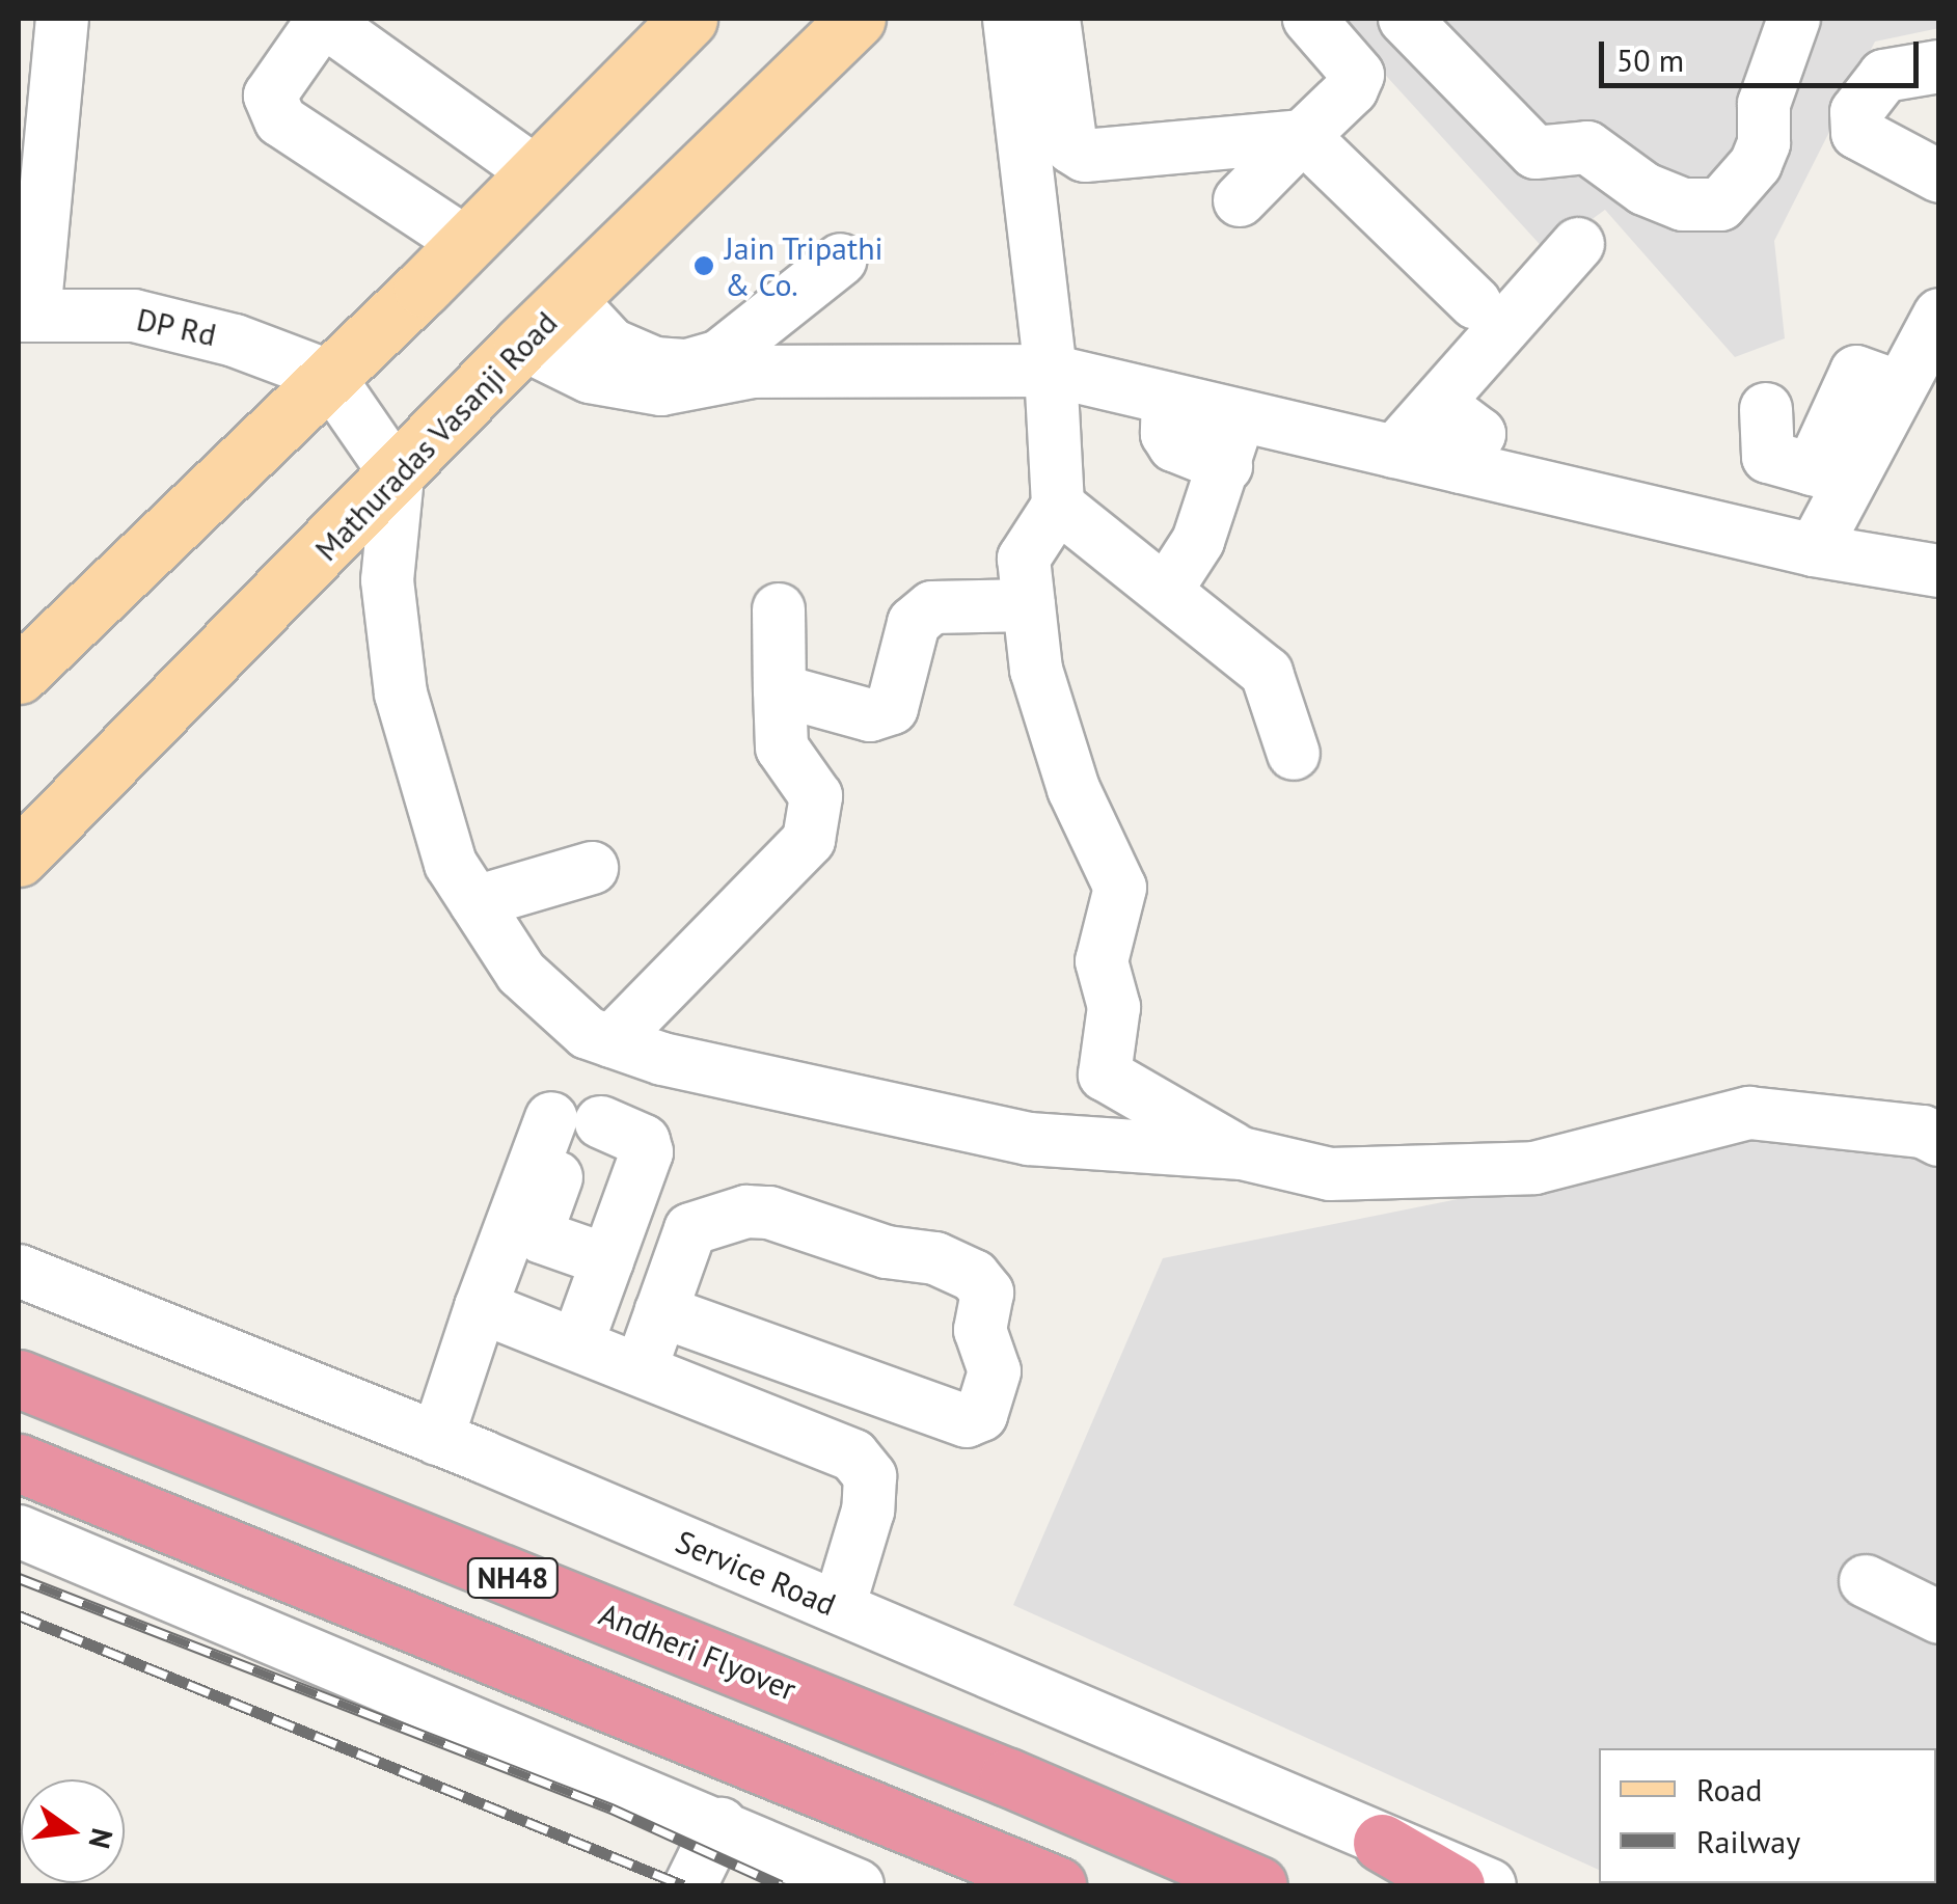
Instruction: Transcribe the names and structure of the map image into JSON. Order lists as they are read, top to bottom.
{
  "streets": {
    "highway": ["NH48", "Andheri Flyover"],
    "main road": ["Mathuradas Vasanji Road"],
    "street": ["DP Rd", "Service Road"]
  },
  "places": ["Jain Tripathi & Co."],
  "legend": ["Road", "Railway"],
  "scale_bar": "50 m",
  "north": "right"
}
